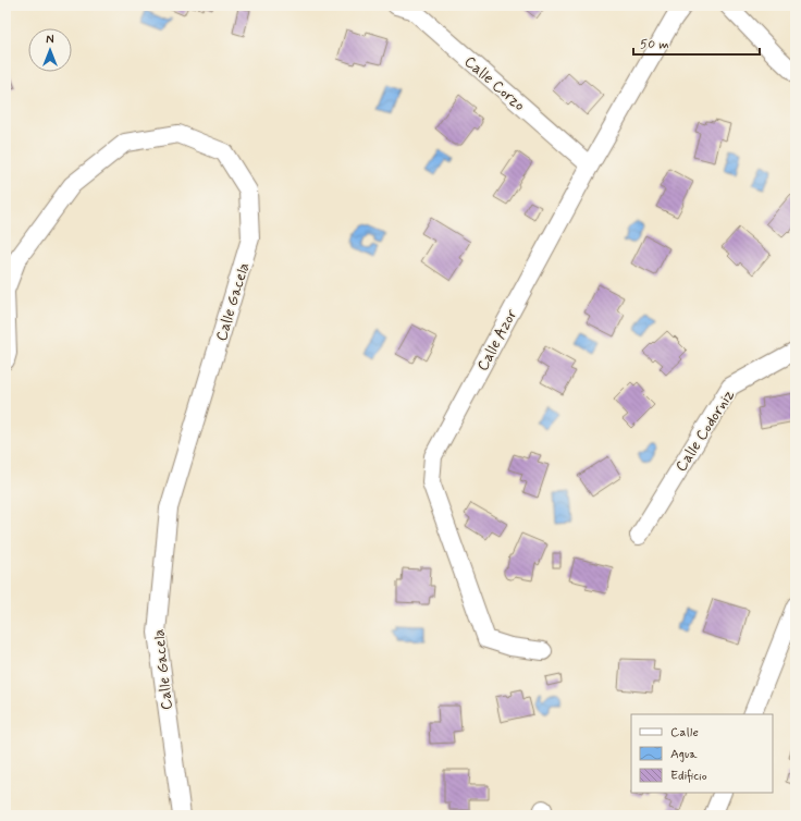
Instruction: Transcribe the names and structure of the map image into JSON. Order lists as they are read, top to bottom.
{
  "streets": {
    "street": [
      "Calle Corzo",
      "Calle Gacela",
      "Calle Azor",
      "Calle Codorniz"
    ]
  },
  "crossings": [
    ["Calle Corzo", "Calle Azor"]
  ],
  "legend": ["Calle", "Agua", "Edificio"],
  "scale_bar": "50 m",
  "north": "top"
}
